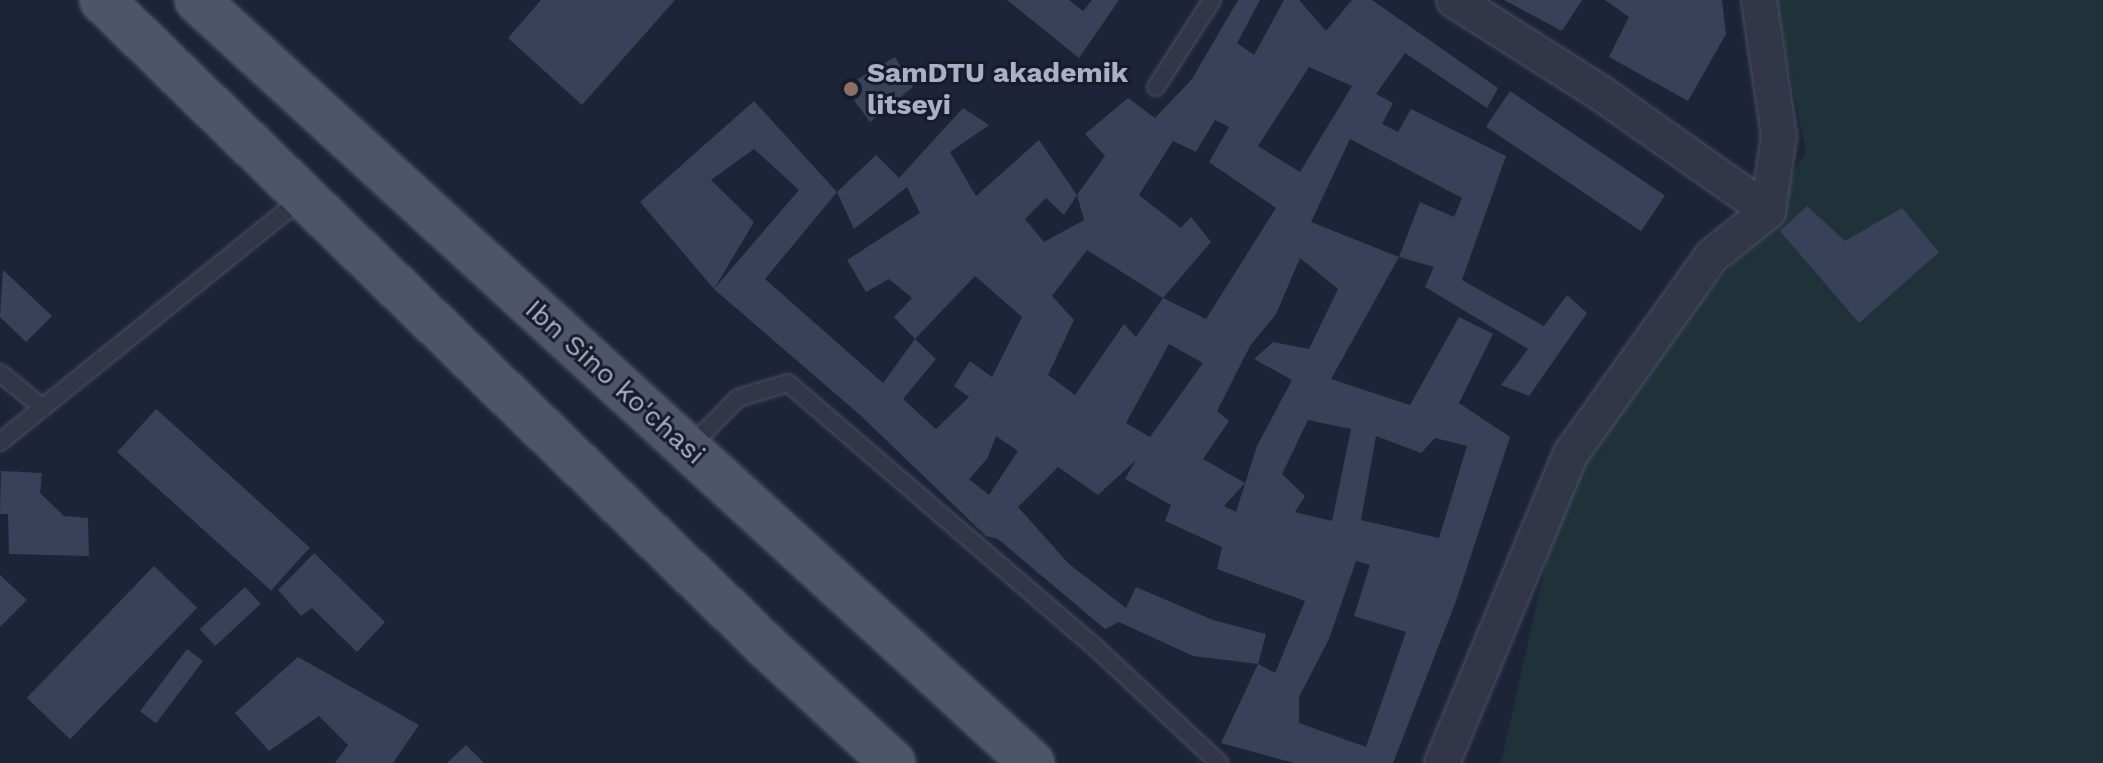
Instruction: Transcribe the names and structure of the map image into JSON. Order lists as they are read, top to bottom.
{
  "streets": {
    "main road": ["Ibn Sino ko'chasi"]
  },
  "places": ["SamDTU akademik litseyi"]
}
